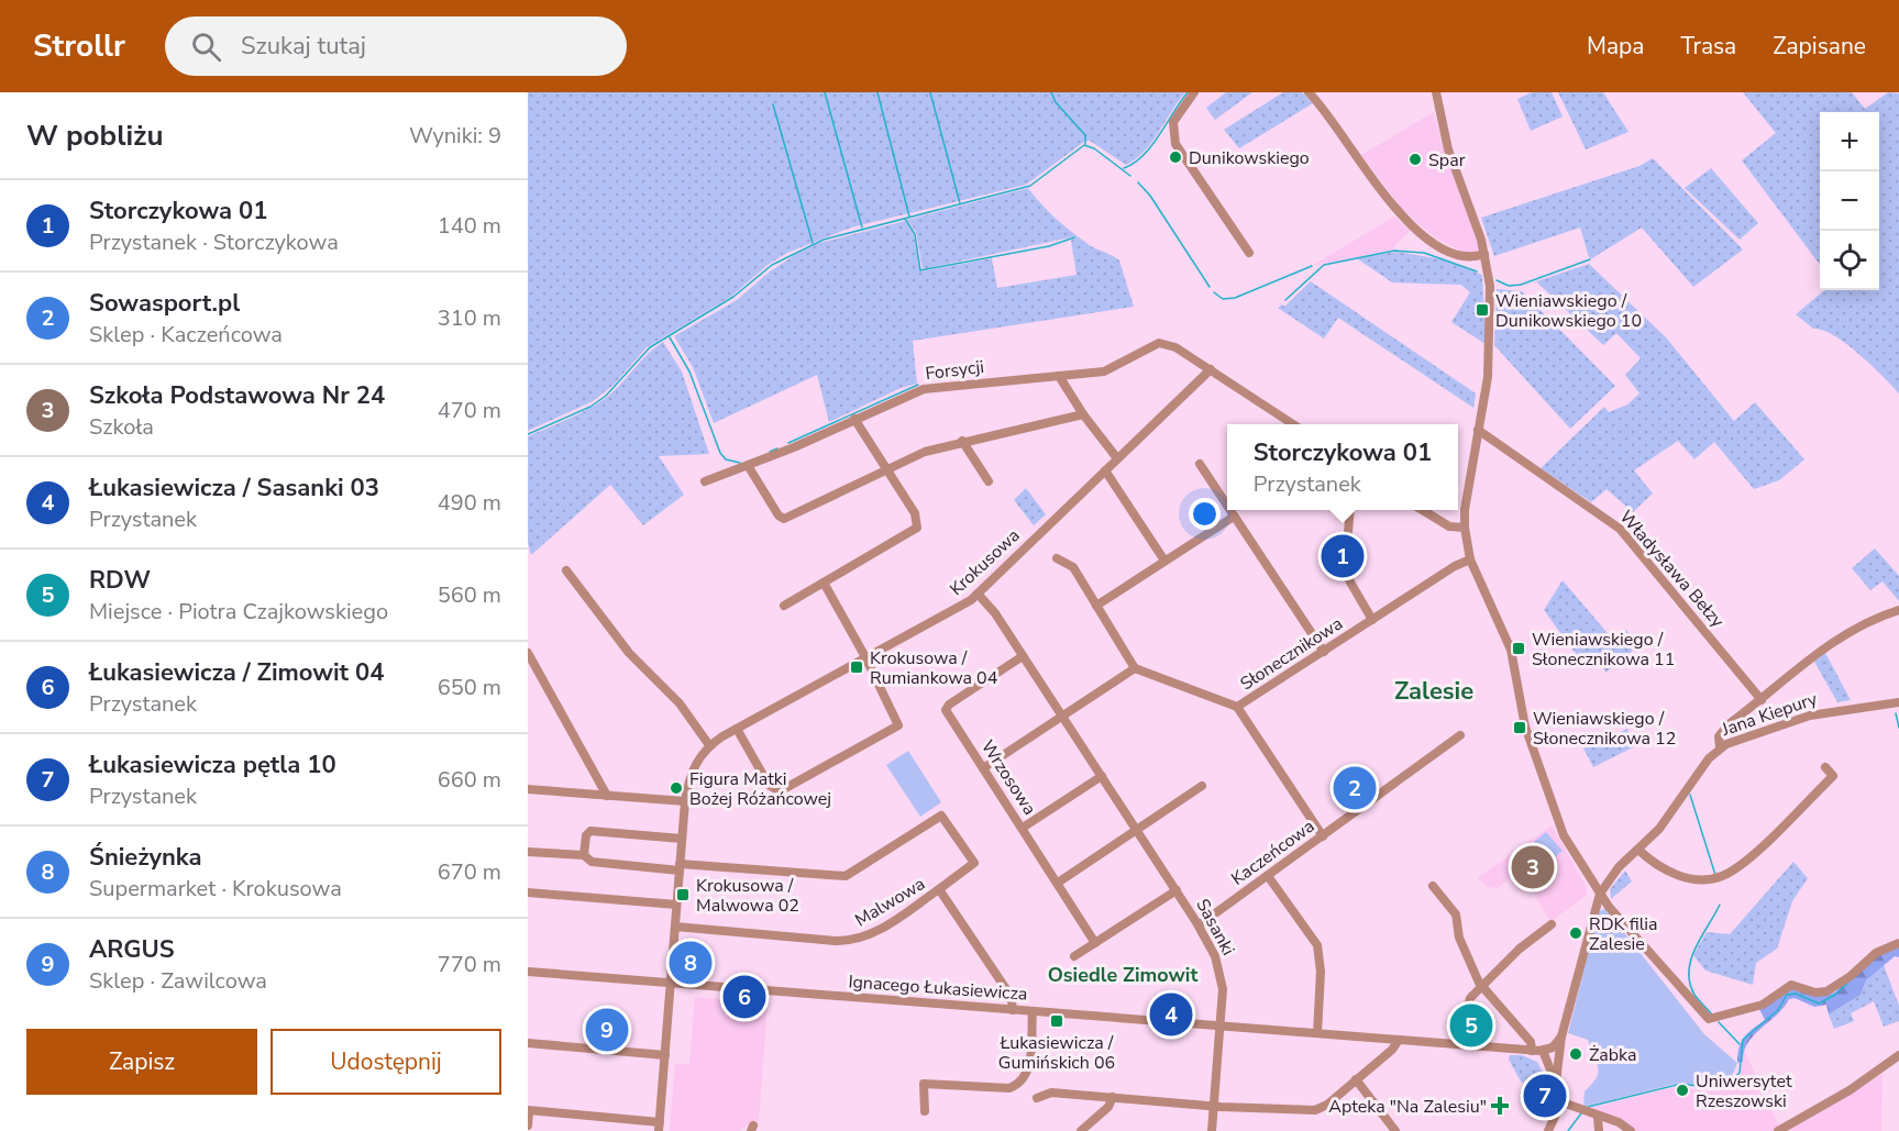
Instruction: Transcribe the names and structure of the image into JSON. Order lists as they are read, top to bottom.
{
  "streets": {
    "street": [
      "Forsycji",
      "Krokusowa",
      "Władysława Bełzy",
      "Słonecznikowa",
      "Jana Kiepury",
      "Wrzosowa",
      "Kaczeńcowa",
      "Malwowa",
      "Sasanki",
      "Ignacego Łukasiewicza"
    ]
  },
  "crossings": [
    ["Forsycji", "Krokusowa"],
    ["Krokusowa", "Malwowa"],
    ["Krokusowa", "Sasanki"],
    ["Krokusowa", "Ignacego Łukasiewicza"],
    ["Wrzosowa", "Sasanki"],
    ["Kaczeńcowa", "Sasanki"],
    ["Malwowa", "Ignacego Łukasiewicza"],
    ["Sasanki", "Ignacego Łukasiewicza"]
  ],
  "districts": ["Zalesie", "Osiedle Zimowit"],
  "places": {
    "other": [
      "Dunikowskiego",
      "Spar",
      "Figura Matki Bożej Różańcowej",
      "RDK filia Zalesie",
      "Żabka",
      "Uniwersytet Rzeszowski"
    ],
    "transit": [
      "Wieniawskiego / Dunikowskiego 10",
      "Wieniawskiego / Słonecznikowa 11",
      "Krokusowa / Rumiankowa 04",
      "Wieniawskiego / Słonecznikowa 12",
      "Krokusowa / Malwowa 02",
      "Łukasiewicza / Gumińskich 06"
    ],
    "health": ["Apteka \"Na Zalesiu\""]
  },
  "page": {
    "header": "Strollr",
    "search": "Szukaj tutaj",
    "nav": ["Mapa", "Trasa", "Zapisane"],
    "heading": ["W pobliżu", "Wyniki: 9"],
    "map_buttons": ["+", "−"],
    "list": [
      {
        "mark": "1",
        "name": "Storczykowa 01",
        "note": "Przystanek · Storczykowa",
        "value": "140 m"
      },
      {
        "mark": "2",
        "name": "Sowasport.pl",
        "note": "Sklep · Kaczeńcowa",
        "value": "310 m"
      },
      {
        "mark": "3",
        "name": "Szkoła Podstawowa Nr 24",
        "note": "Szkoła",
        "value": "470 m"
      },
      {
        "mark": "4",
        "name": "Łukasiewicza / Sasanki 03",
        "note": "Przystanek",
        "value": "490 m"
      },
      {
        "mark": "5",
        "name": "RDW",
        "note": "Miejsce · Piotra Czajkowskiego",
        "value": "560 m"
      },
      {
        "mark": "6",
        "name": "Łukasiewicza / Zimowit 04",
        "note": "Przystanek",
        "value": "650 m"
      },
      {
        "mark": "7",
        "name": "Łukasiewicza pętla 10",
        "note": "Przystanek",
        "value": "660 m"
      },
      {
        "mark": "8",
        "name": "Śnieżynka",
        "note": "Supermarket · Krokusowa",
        "value": "670 m"
      },
      {
        "mark": "9",
        "name": "ARGUS",
        "note": "Sklep · Zawilcowa",
        "value": "770 m"
      }
    ],
    "popup": ["Storczykowa 01", "Przystanek"],
    "pins": [
      "1",
      "2",
      "3",
      "8",
      "6",
      "4",
      "5",
      "9",
      "7"
    ],
    "buttons": ["Zapisz", "Udostępnij"]
  }
}
